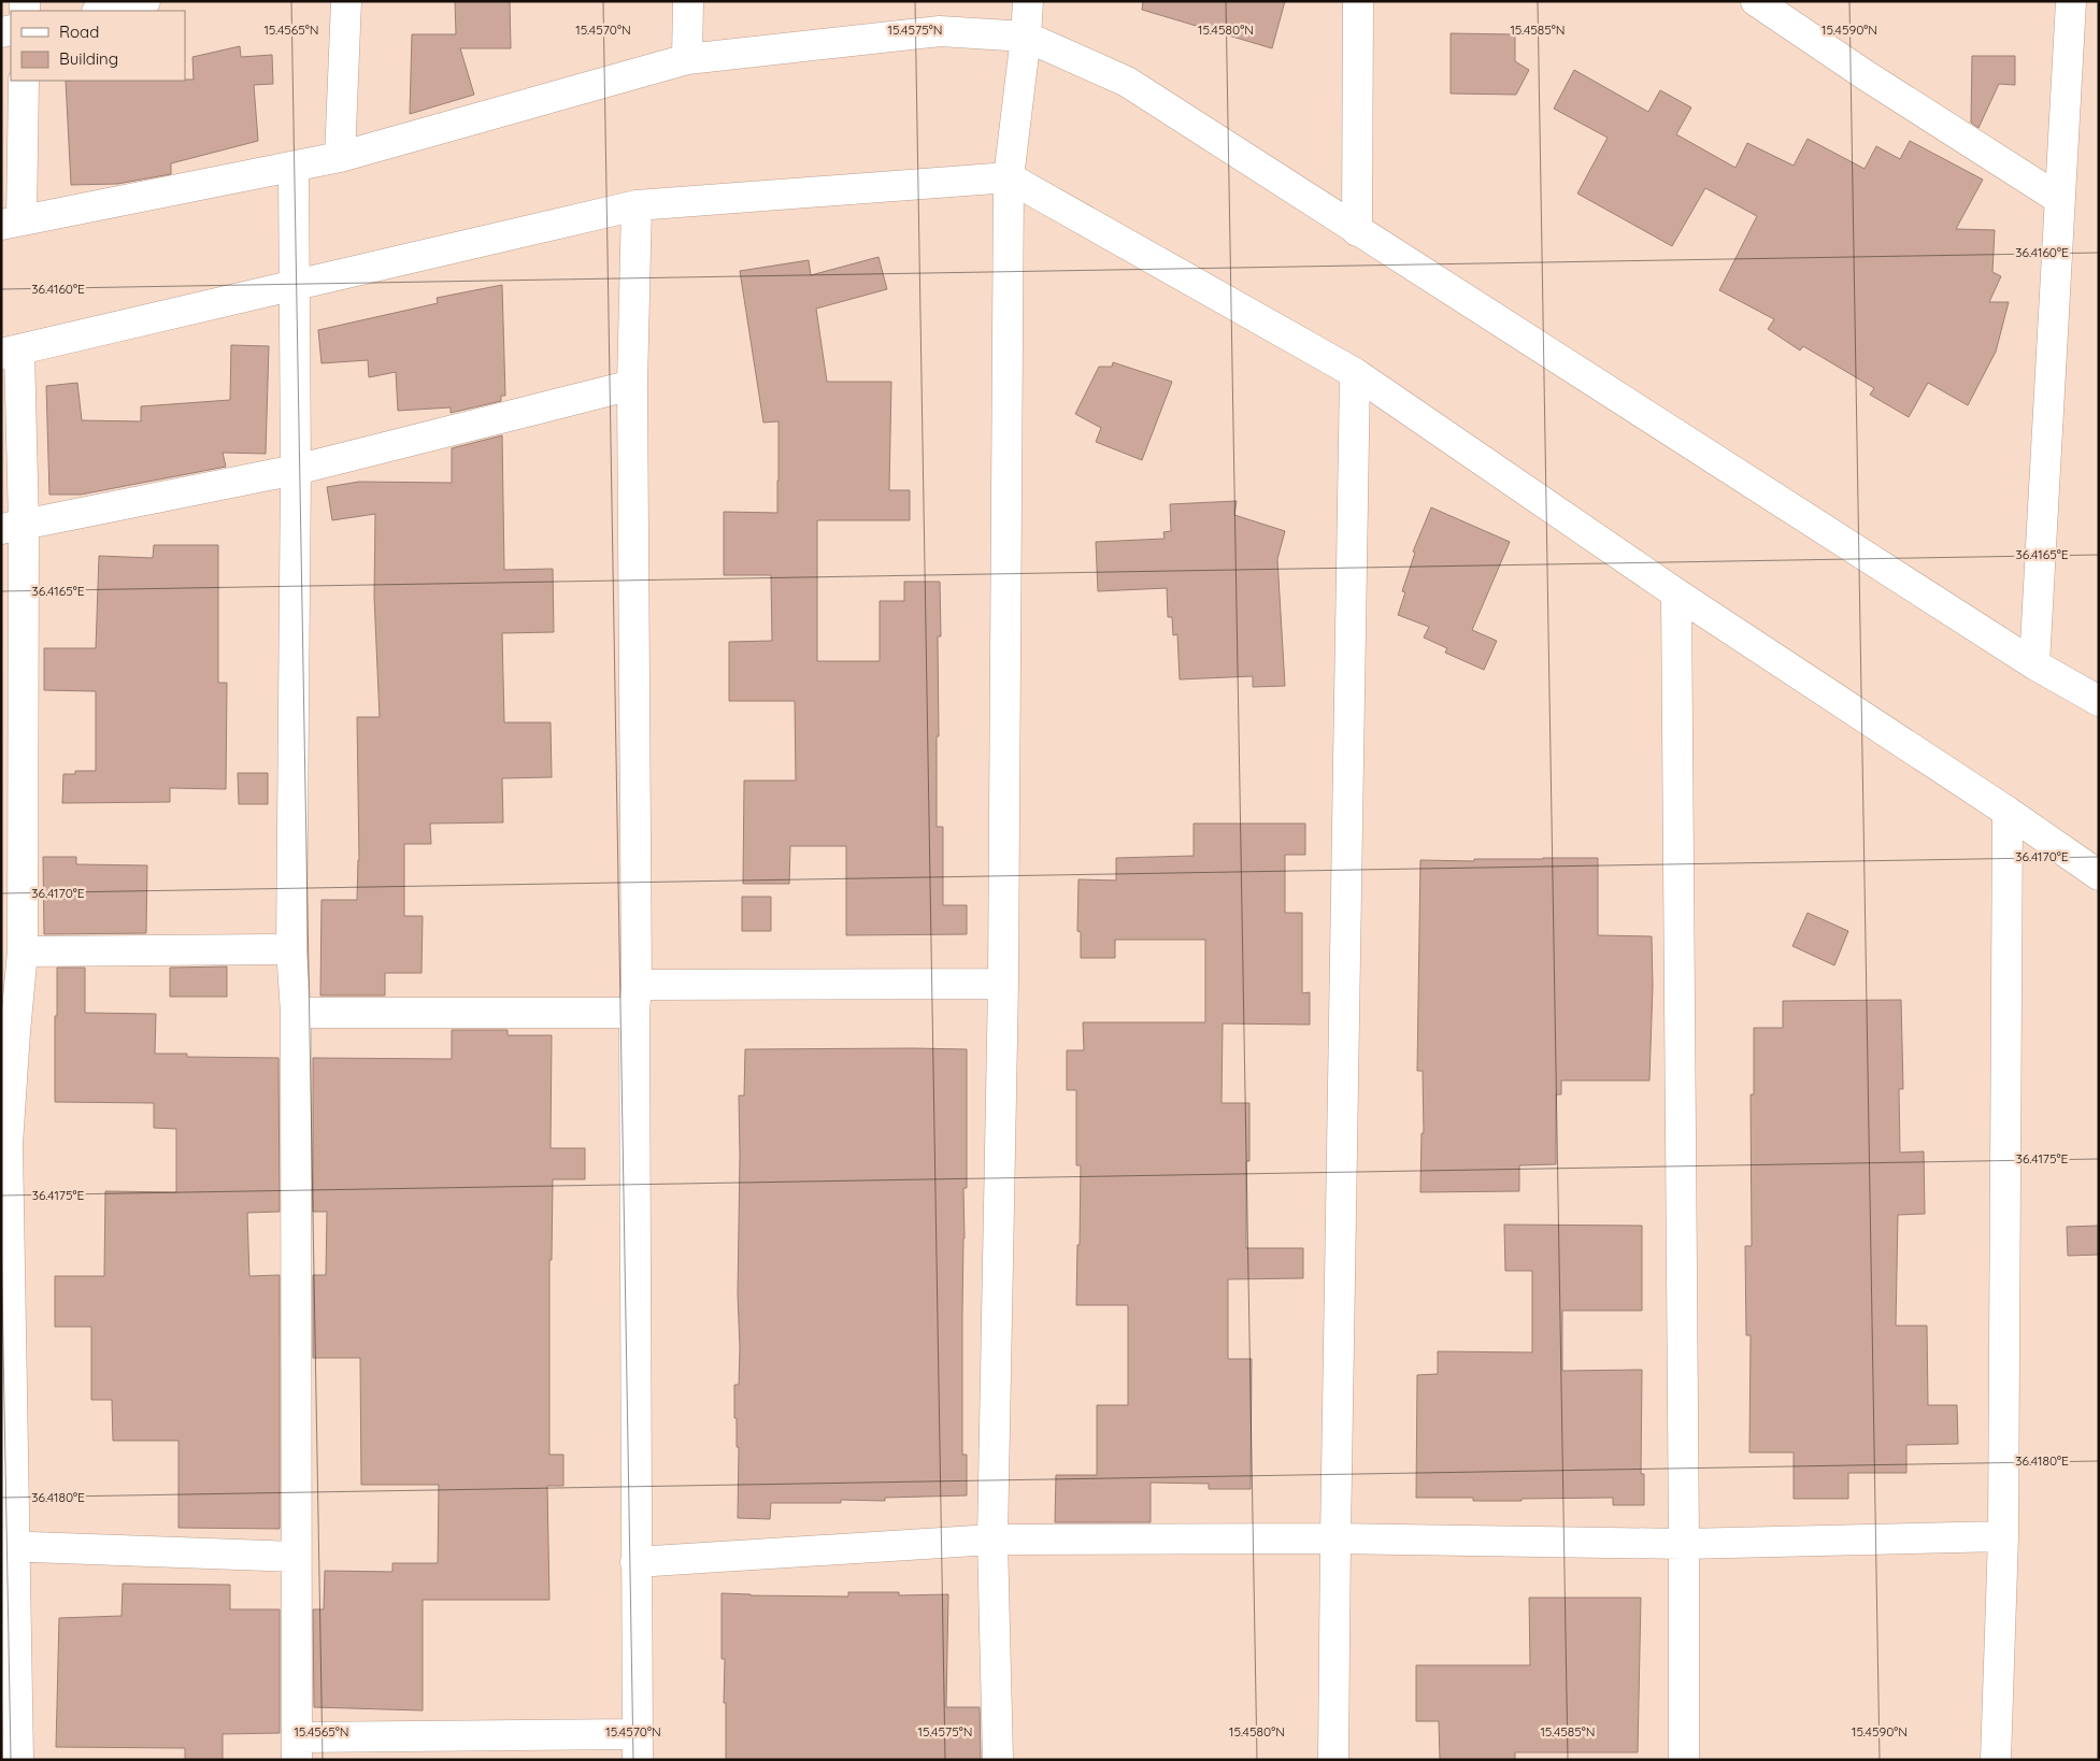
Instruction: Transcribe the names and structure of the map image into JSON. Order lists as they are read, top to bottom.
{
  "legend": ["Road", "Building"],
  "coordinates": [
    "15.4565°N",
    "15.4570°N",
    "15.4575°N",
    "15.4580°N",
    "15.4585°N",
    "15.4590°N",
    "36.4160°E",
    "36.4165°E",
    "36.4170°E",
    "36.4175°E",
    "36.4180°E"
  ]
}
